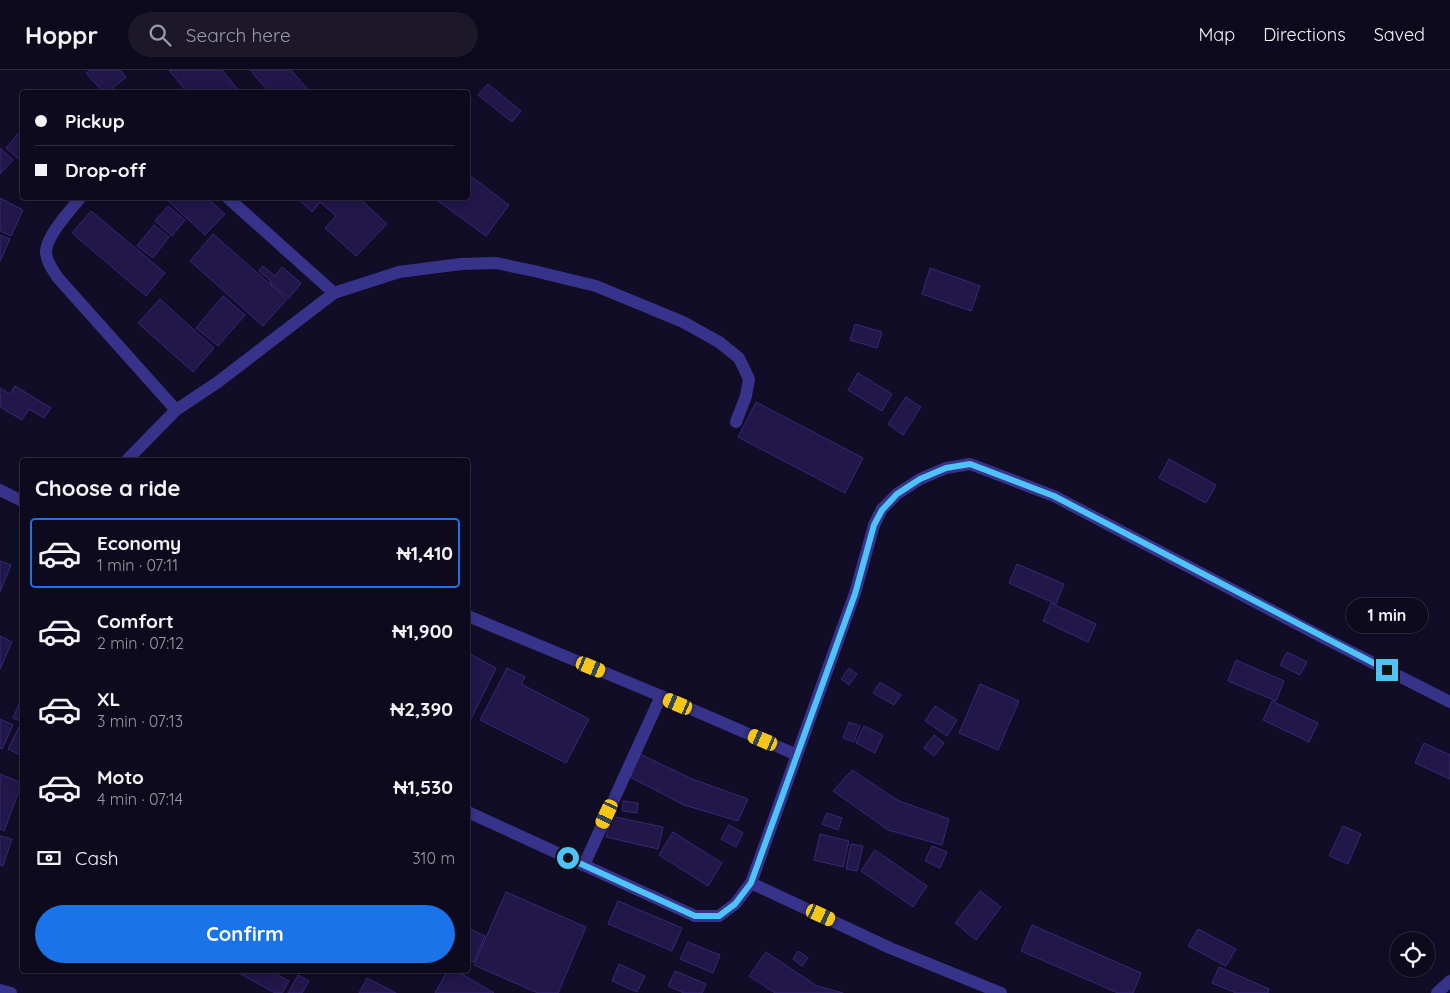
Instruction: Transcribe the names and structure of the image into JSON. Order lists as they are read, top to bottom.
{
  "page": {
    "header": "Hoppr",
    "search": "Search here",
    "nav": ["Map", "Directions", "Saved"],
    "banner": ["Pickup", "Drop-off"],
    "heading": "Choose a ride",
    "list": [
      {
        "name": "Economy",
        "note": "1 min · 07:11",
        "value": "₦1,410"
      },
      {
        "name": "Comfort",
        "note": "2 min · 07:12",
        "value": "₦1,900"
      },
      {
        "name": "XL",
        "note": "3 min · 07:13",
        "value": "₦2,390"
      },
      {
        "name": "Moto",
        "note": "4 min · 07:14",
        "value": "₦1,530"
      }
    ],
    "bubble": "1 min",
    "pay": ["Cash", "310 m"],
    "buttons": "Confirm"
  }
}
